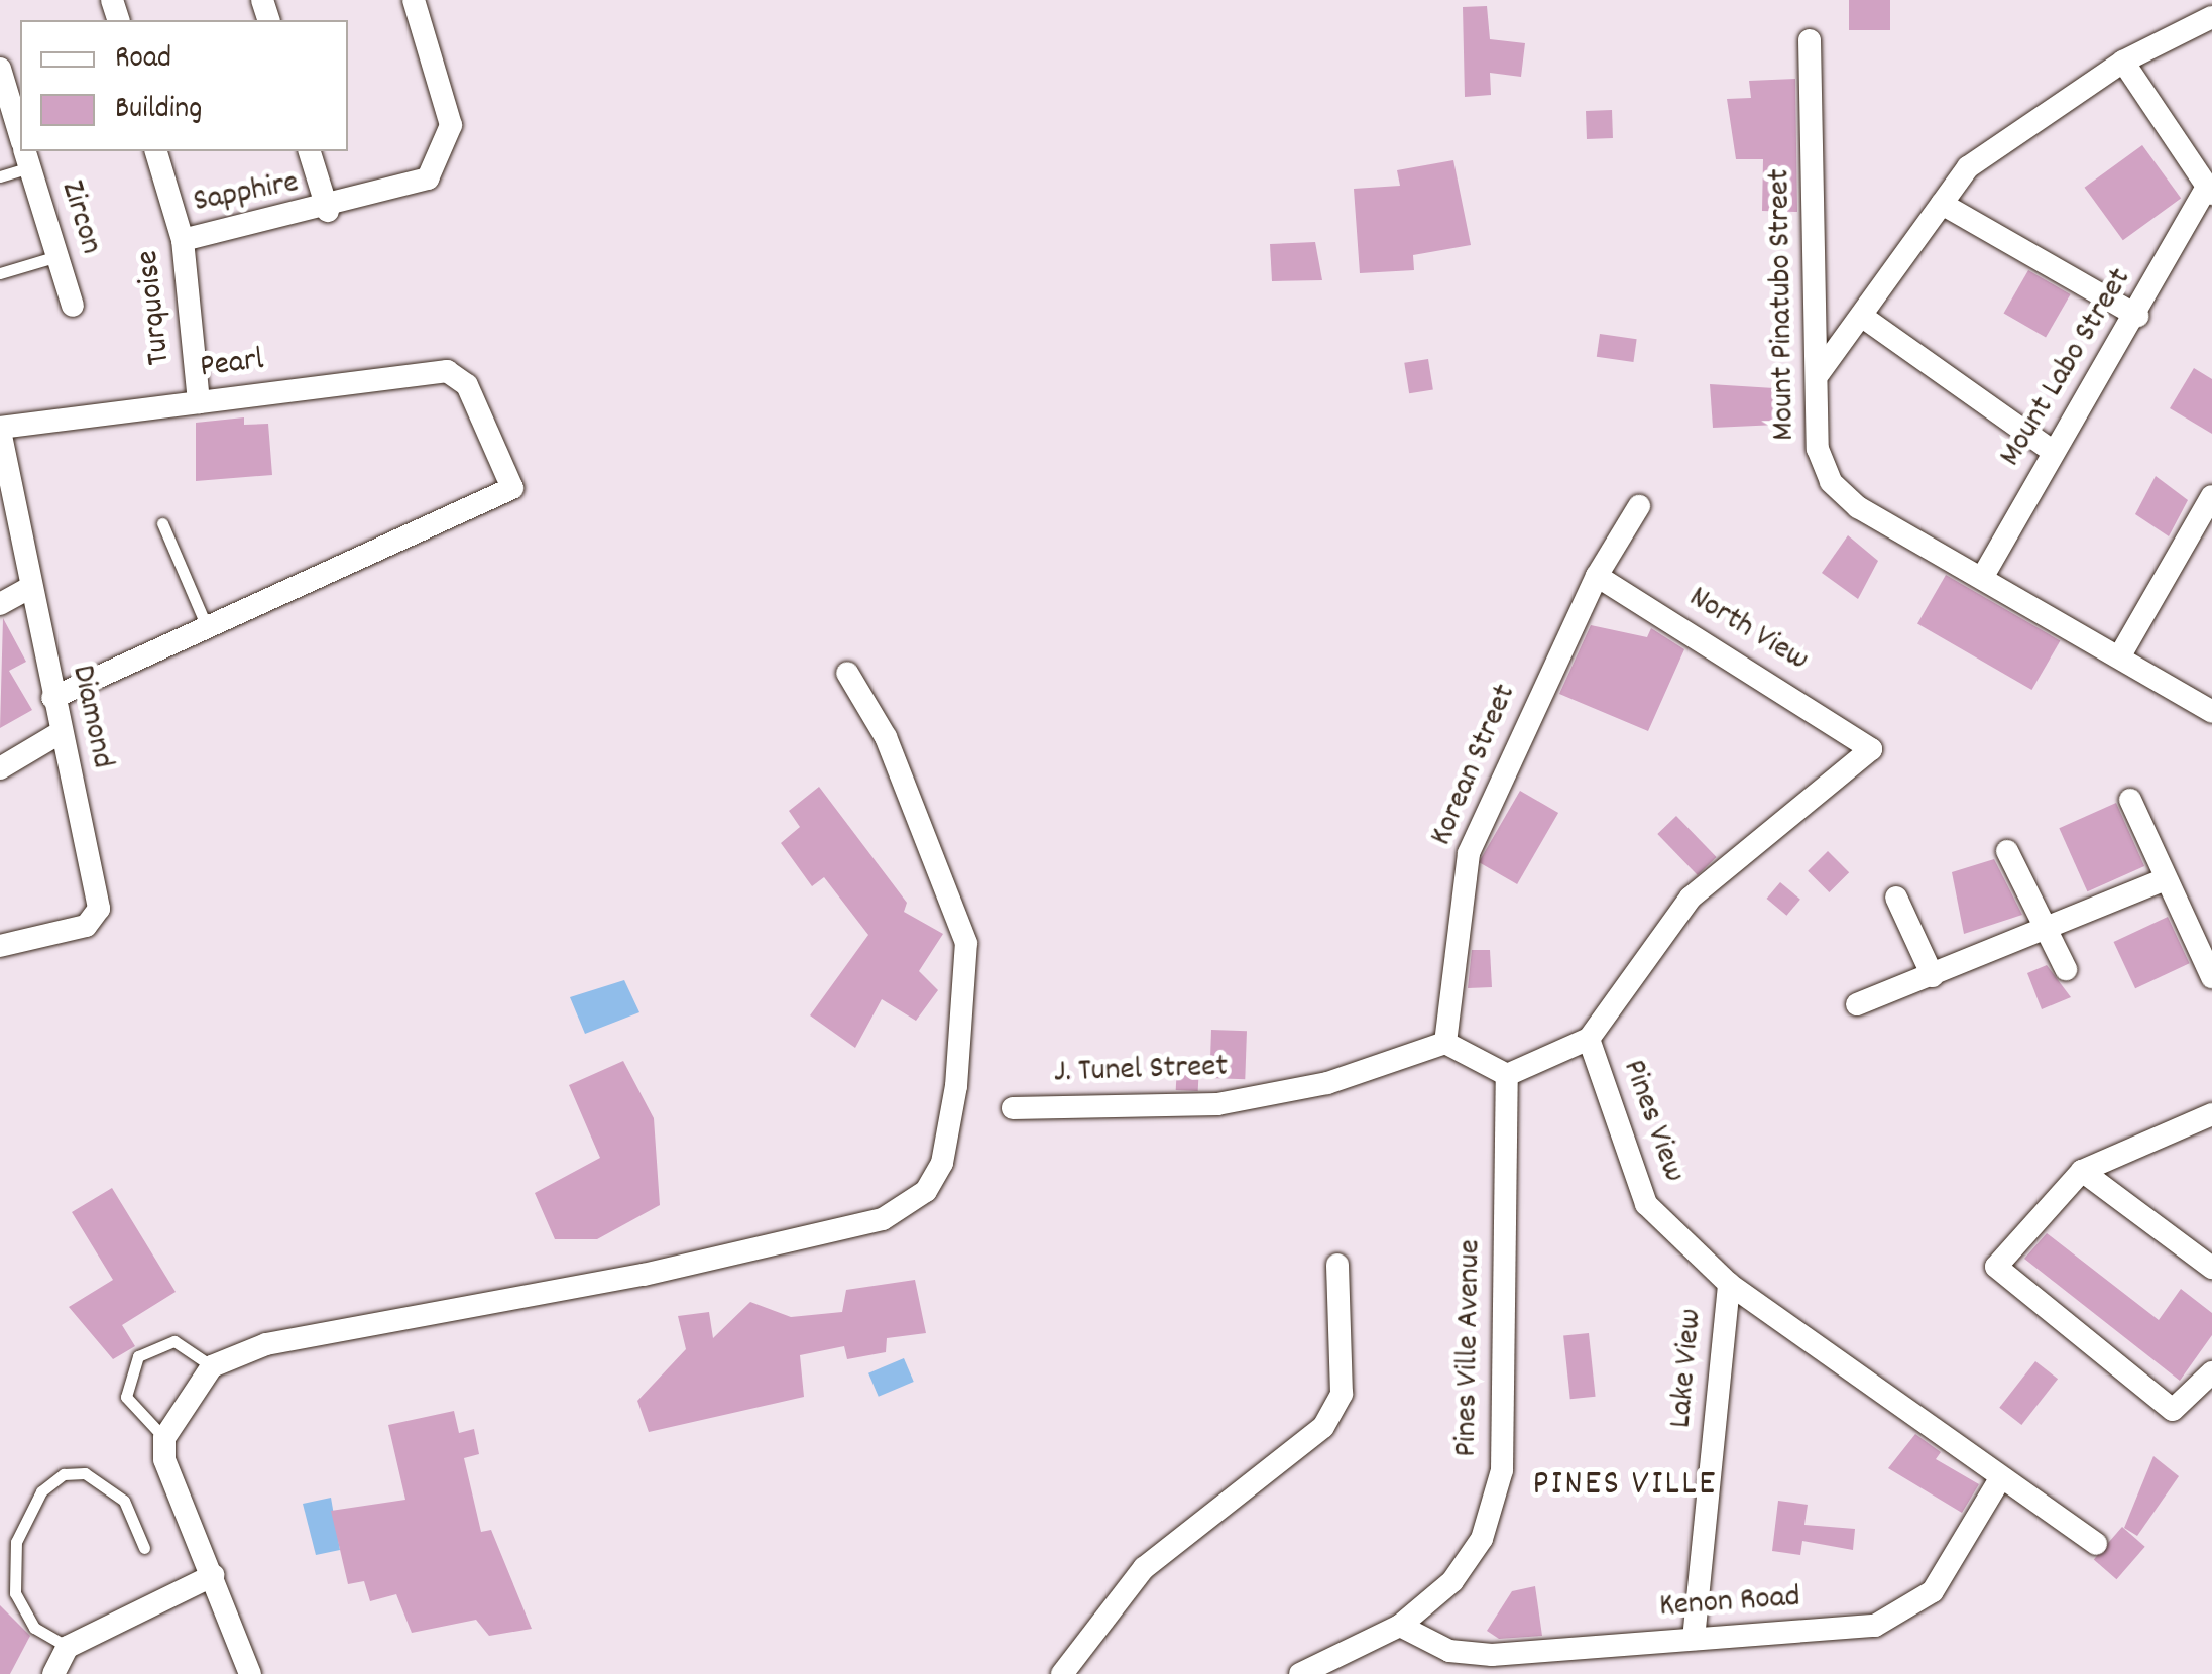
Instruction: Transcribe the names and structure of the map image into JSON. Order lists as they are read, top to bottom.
{
  "streets": {
    "street": [
      "Sapphire",
      "Zircon",
      "Mount Pinatubo Street",
      "Turquoise",
      "Pearl",
      "Mount Labo Street",
      "North View",
      "Diamond",
      "Korean Street",
      "J. Tunel Street",
      "Pines View",
      "Pines Ville Avenue",
      "Lake View",
      "Kenon Road"
    ]
  },
  "crossings": [
    ["Sapphire", "Turquoise"],
    ["Mount Pinatubo Street", "Mount Labo Street"],
    ["Turquoise", "Pearl"],
    ["Pearl", "Diamond"],
    ["North View", "Korean Street"],
    ["North View", "Pines View"],
    ["Korean Street", "J. Tunel Street"],
    ["Pines View", "Lake View"],
    ["Pines View", "Kenon Road"],
    ["Pines Ville Avenue", "Kenon Road"],
    ["Lake View", "Kenon Road"]
  ],
  "districts": ["PINES VILLE"],
  "legend": ["Road", "Building"]
}
